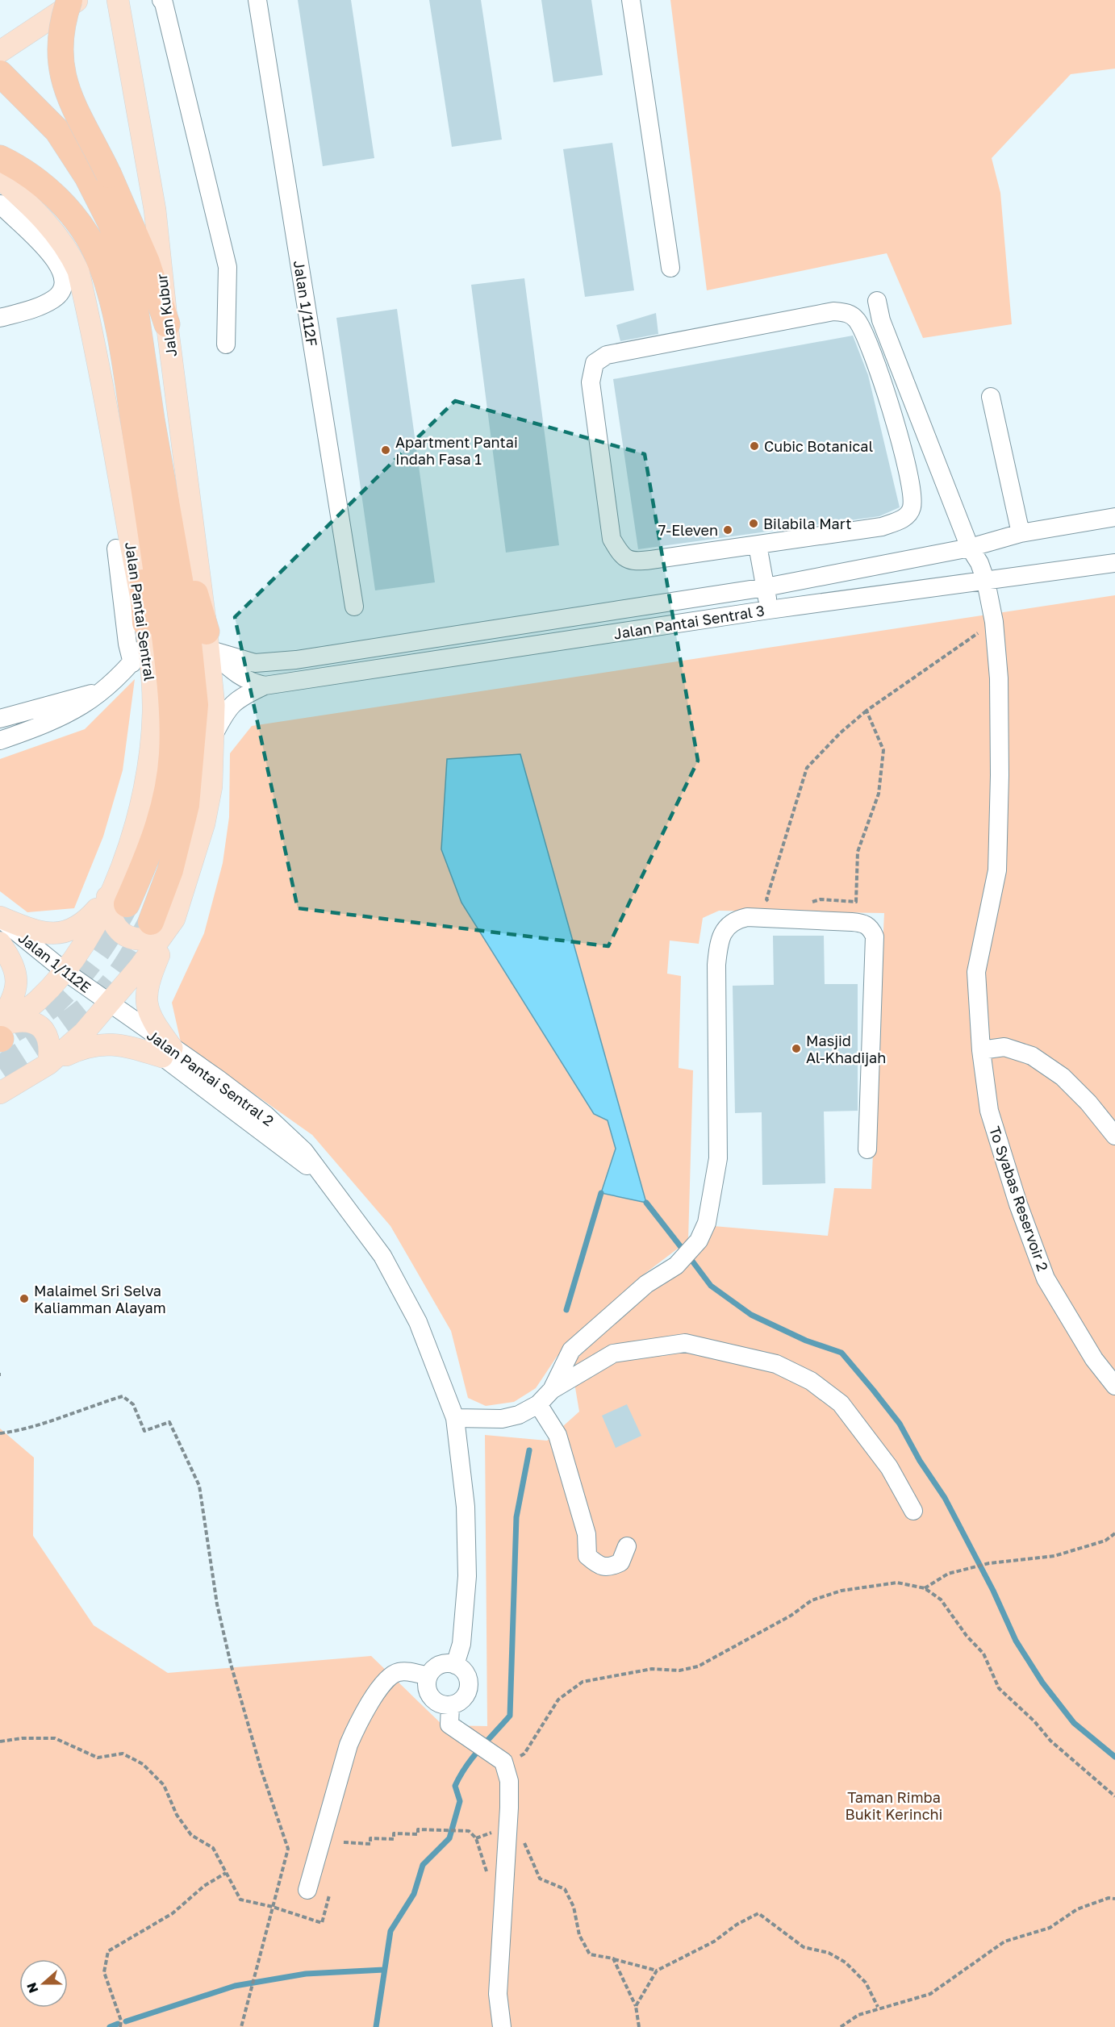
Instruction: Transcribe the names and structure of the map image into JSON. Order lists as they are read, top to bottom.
{
  "streets": {
    "main road": ["Jalan Kubur", "Jalan Pantai Sentral"],
    "street": [
      "Jalan 1/112F",
      "Jalan Pantai Sentral 3",
      "Jalan 1/112E",
      "Jalan Pantai Sentral 2",
      "To Syabas Reservoir 2"
    ]
  },
  "crossings": [
    ["Jalan Kubur", "Jalan Pantai Sentral 3"],
    ["Jalan Pantai Sentral", "Jalan 1/112E"],
    ["Jalan Pantai Sentral 3", "To Syabas Reservoir 2"],
    ["Jalan 1/112E", "Jalan Pantai Sentral 2"]
  ],
  "parks": ["Taman Rimba Bukit Kerinchi"],
  "places": [
    "Cubic Botanical",
    "Apartment Pantai Indah Fasa 1",
    "Bilabila Mart",
    "7-Eleven",
    "Masjid Al-Khadijah",
    "Malaimel Sri Selva Kaliamman Alayam"
  ],
  "north": "left"
}
